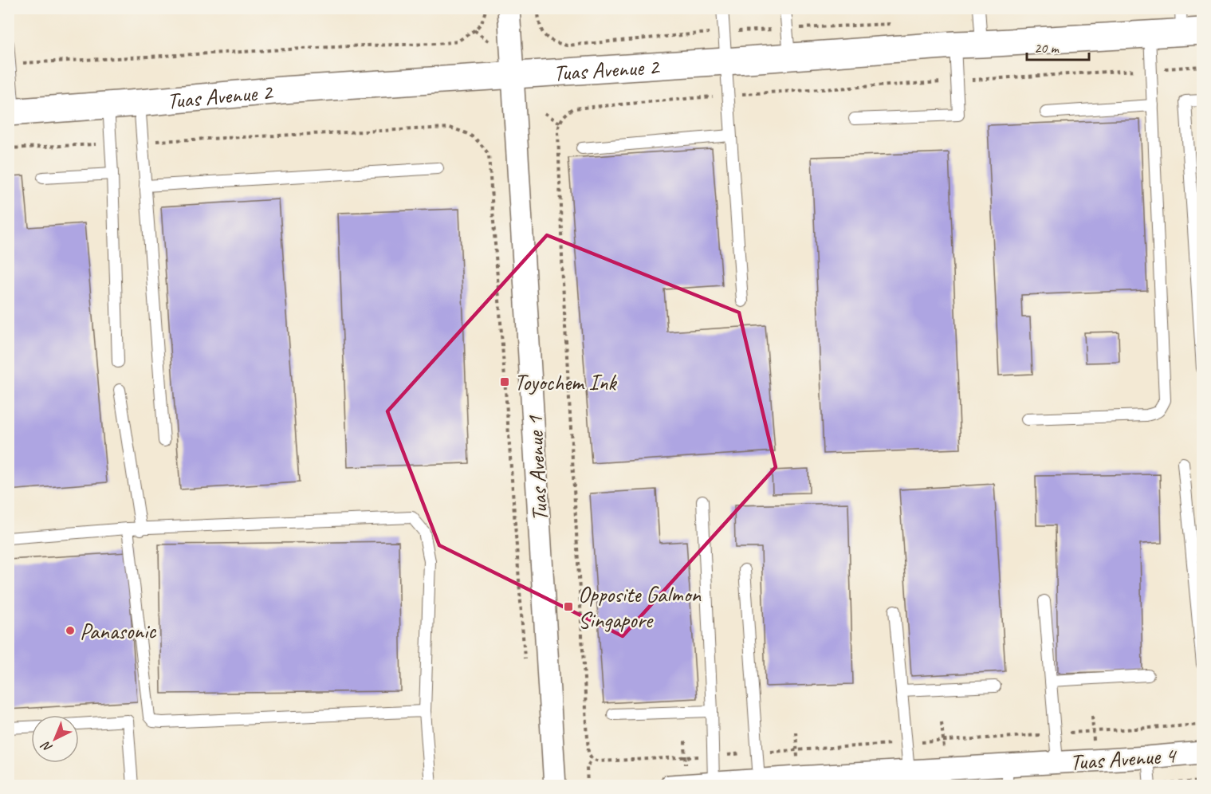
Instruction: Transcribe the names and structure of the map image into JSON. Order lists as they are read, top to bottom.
{
  "streets": {
    "street": ["Tuas Avenue 2", "Tuas Avenue 1", "Tuas Avenue 4"]
  },
  "crossings": [
    ["Tuas Avenue 2", "Tuas Avenue 1"]
  ],
  "places": {
    "transit": ["Toyochem Ink", "Opposite Galmon Singapore"],
    "other": ["Panasonic"]
  },
  "scale_bar": "20 m",
  "north": "bottom left"
}
